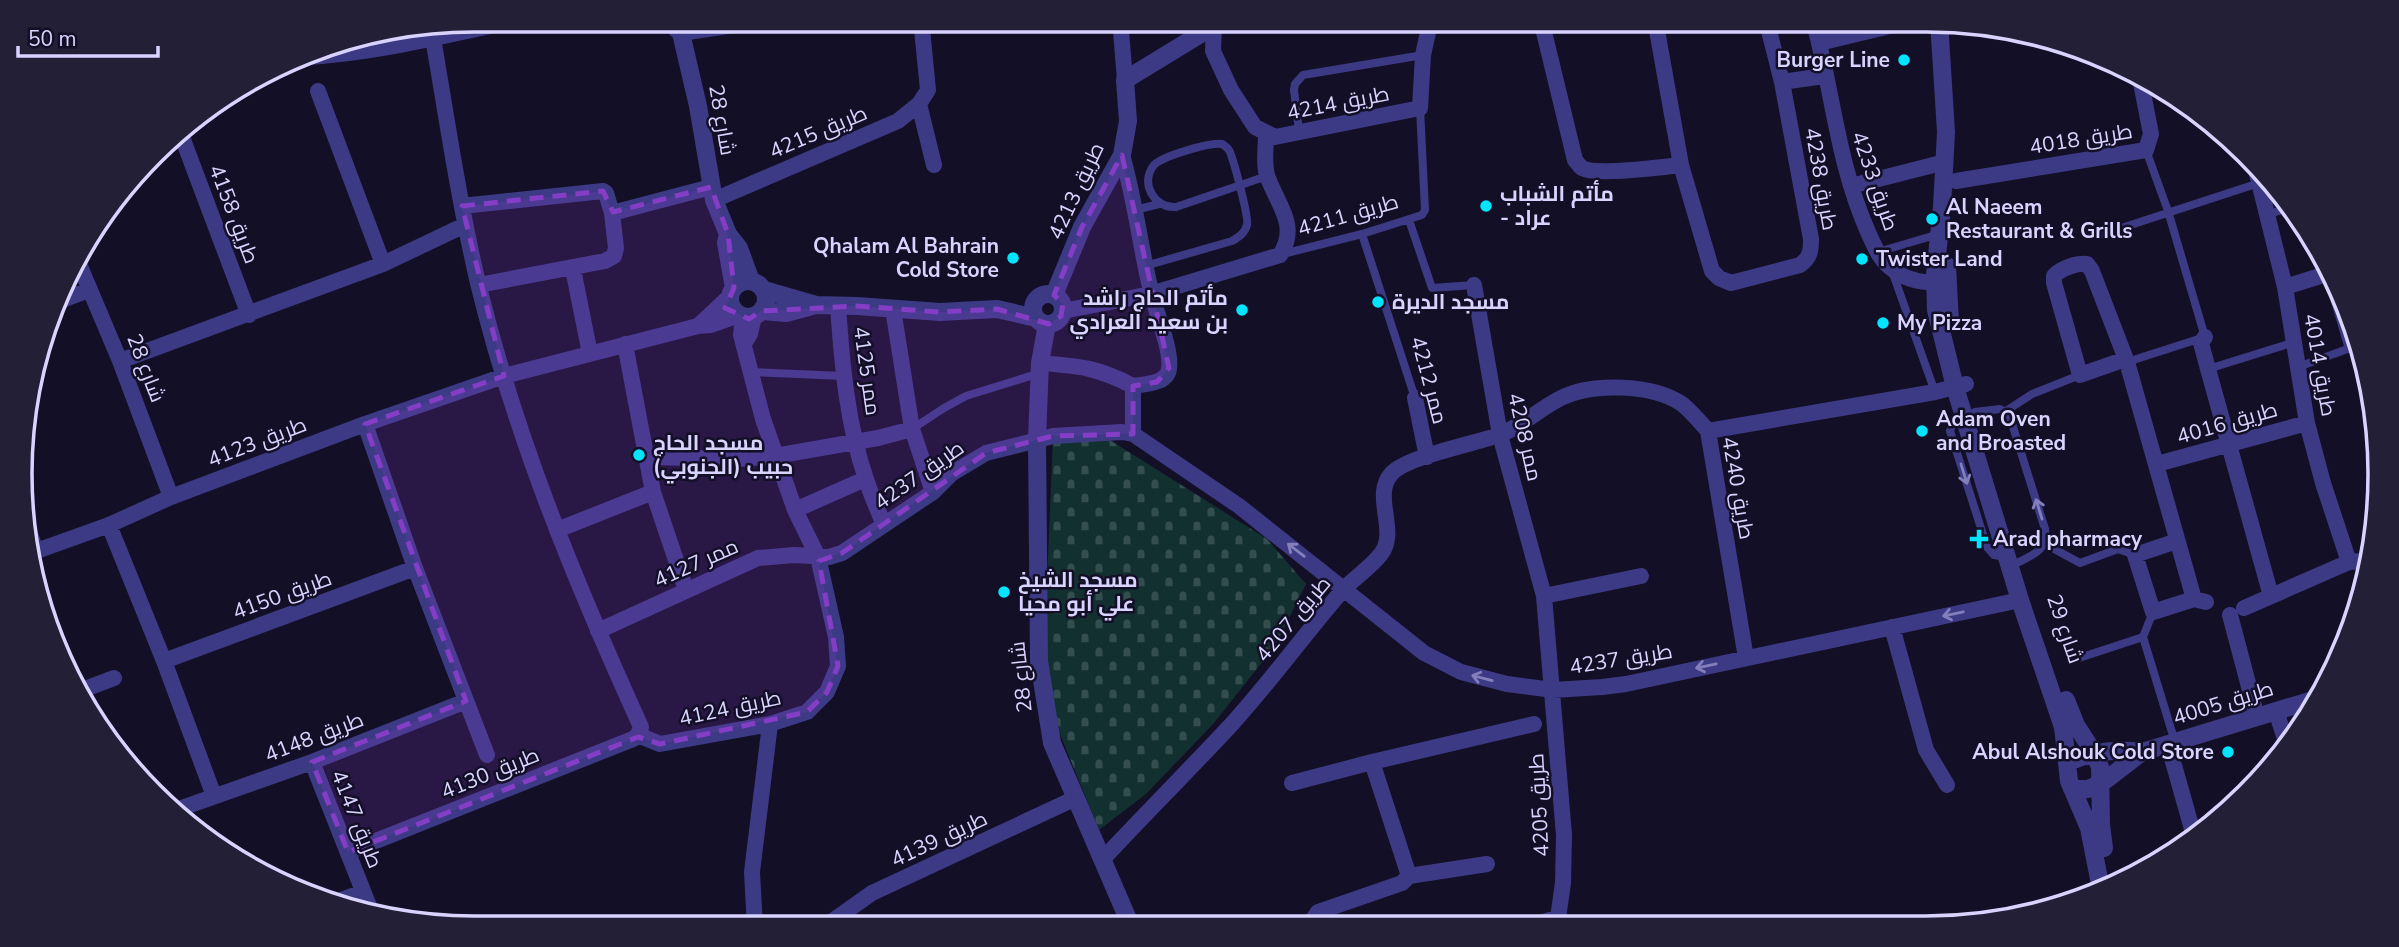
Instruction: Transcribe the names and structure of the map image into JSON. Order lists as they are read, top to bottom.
{
  "streets": {
    "street": [
      "طريق 4214",
      "شارع 28",
      "طريق 4215",
      "طريق 4018",
      "طريق 4238",
      "طريق 4233",
      "طريق 4213",
      "طريق 4158",
      "طريق 4211",
      "طريق 4014",
      "ممر 4125",
      "ممر 4212",
      "طريق 4016",
      "ممر 4208",
      "طريق 4123",
      "طريق 4237",
      "طريق 4240",
      "ممر 4127",
      "طريق 4150",
      "طريق 4207",
      "شارع 29",
      "طريق 4005",
      "طريق 4124",
      "طريق 4148",
      "طريق 4130",
      "طريق 4205",
      "طريق 4147",
      "طريق 4139"
    ]
  },
  "crossings": [
    ["طريق 4214", "طريق 4211"],
    ["شارع 28", "طريق 4215"],
    ["شارع 28", "طريق 4213"],
    ["شارع 28", "طريق 4211"],
    ["شارع 28", "طريق 4123"],
    ["شارع 28", "طريق 4237"],
    ["شارع 28", "طريق 4207"],
    ["شارع 28", "طريق 4124"],
    ["شارع 28", "طريق 4139"],
    ["طريق 4018", "شارع 29"],
    ["طريق 4233", "شارع 29"],
    ["طريق 4213", "طريق 4211"],
    ["طريق 4211", "ممر 4212"],
    ["طريق 4014", "طريق 4016"],
    ["ممر 4125", "طريق 4237"],
    ["ممر 4212", "طريق 4207"],
    ["ممر 4208", "طريق 4237"],
    ["ممر 4208", "طريق 4240"],
    ["ممر 4208", "طريق 4207"],
    ["ممر 4208", "طريق 4205"],
    ["طريق 4123", "طريق 4124"],
    ["طريق 4237", "طريق 4240"],
    ["طريق 4237", "ممر 4127"],
    ["طريق 4237", "طريق 4207"],
    ["طريق 4237", "شارع 29"],
    ["طريق 4237", "طريق 4124"],
    ["طريق 4237", "طريق 4205"],
    ["طريق 4240", "طريق 4207"],
    ["ممر 4127", "طريق 4124"],
    ["شارع 29", "طريق 4005"],
    ["طريق 4124", "طريق 4130"],
    ["طريق 4148", "طريق 4147"],
    ["طريق 4130", "طريق 4147"]
  ],
  "one_way": ["طريق 4237"],
  "places": {
    "other": [
      "Burger Line",
      "مأتم الشباب - عراد",
      "Al Naeem Restaurant & Grills",
      "Qhalam Al Bahrain Cold Store",
      "Twister Land",
      "مسجد الديرة",
      "مأتم الحاج راشد بن سعيد العرادي",
      "My Pizza",
      "Adam Oven and Broasted",
      "مسجد الحاج حبيب (الجنوبي)",
      "مسجد الشيخ علي أبو محيا",
      "Abul Alshouk Cold Store"
    ],
    "health": ["Arad pharmacy"]
  },
  "scale_bar": "50 m"
}
